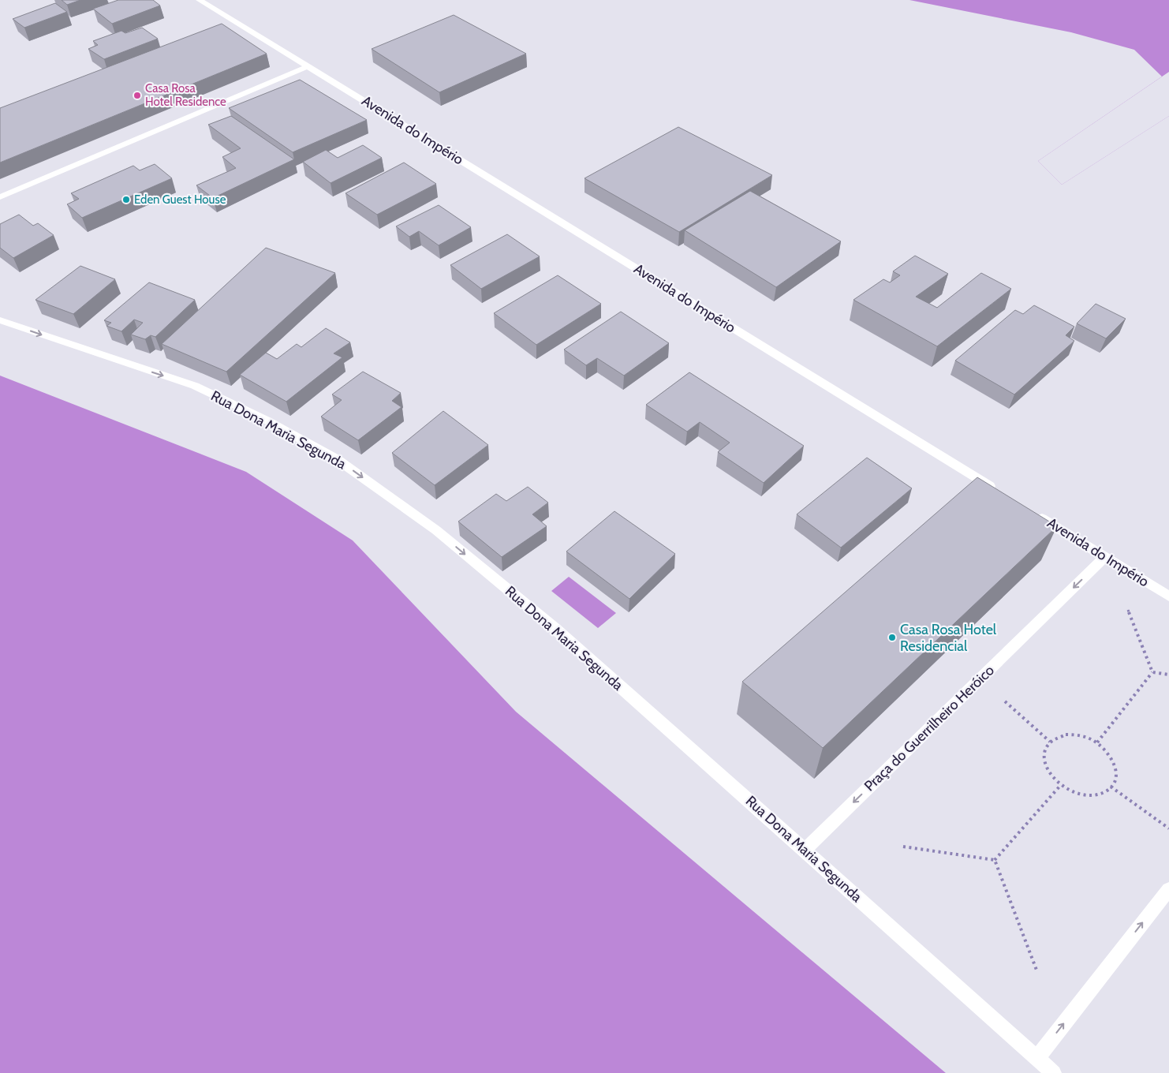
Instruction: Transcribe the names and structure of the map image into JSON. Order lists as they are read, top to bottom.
{
  "streets": {
    "street": ["Avenida do Império", "Rua Dona Maria Segunda", "Praça do Guerrilheiro Heróico"]
  },
  "crossings": [
    ["Avenida do Império", "Praça do Guerrilheiro Heróico"],
    ["Rua Dona Maria Segunda", "Praça do Guerrilheiro Heróico"]
  ],
  "one_way": ["Rua Dona Maria Segunda", "Praça do Guerrilheiro Heróico"],
  "places": ["Casa Rosa Hotel Residence", "Eden Guest House", "Casa Rosa Hotel Residencial"]
}
